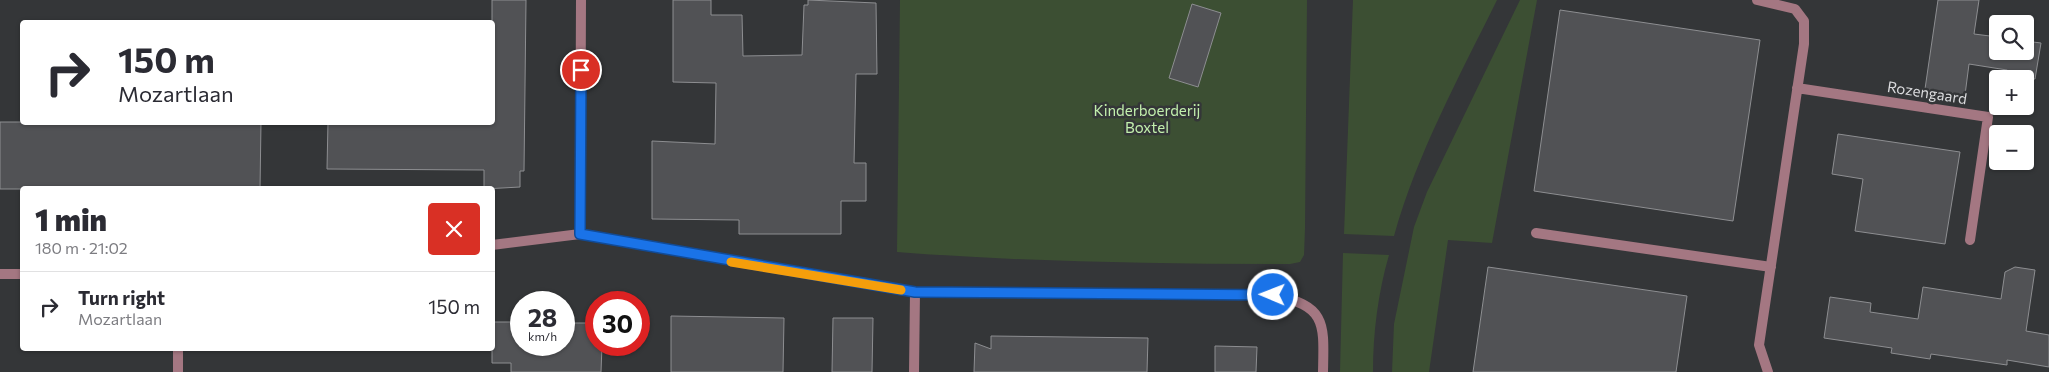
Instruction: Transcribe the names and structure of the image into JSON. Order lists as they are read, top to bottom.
{
  "streets": {
    "street": ["Rozengaard"]
  },
  "parks": ["Kinderboerderij Boxtel"],
  "page": {
    "map_buttons": ["+", "−"],
    "turn": ["150 m", "Mozartlaan"],
    "heading": ["1 min", "180 m · 21:02"],
    "list": [
      {
        "name": "Turn right",
        "note": "Mozartlaan",
        "value": "150 m"
      }
    ],
    "speed": "28 km/h",
    "limit": "30"
  }
}
